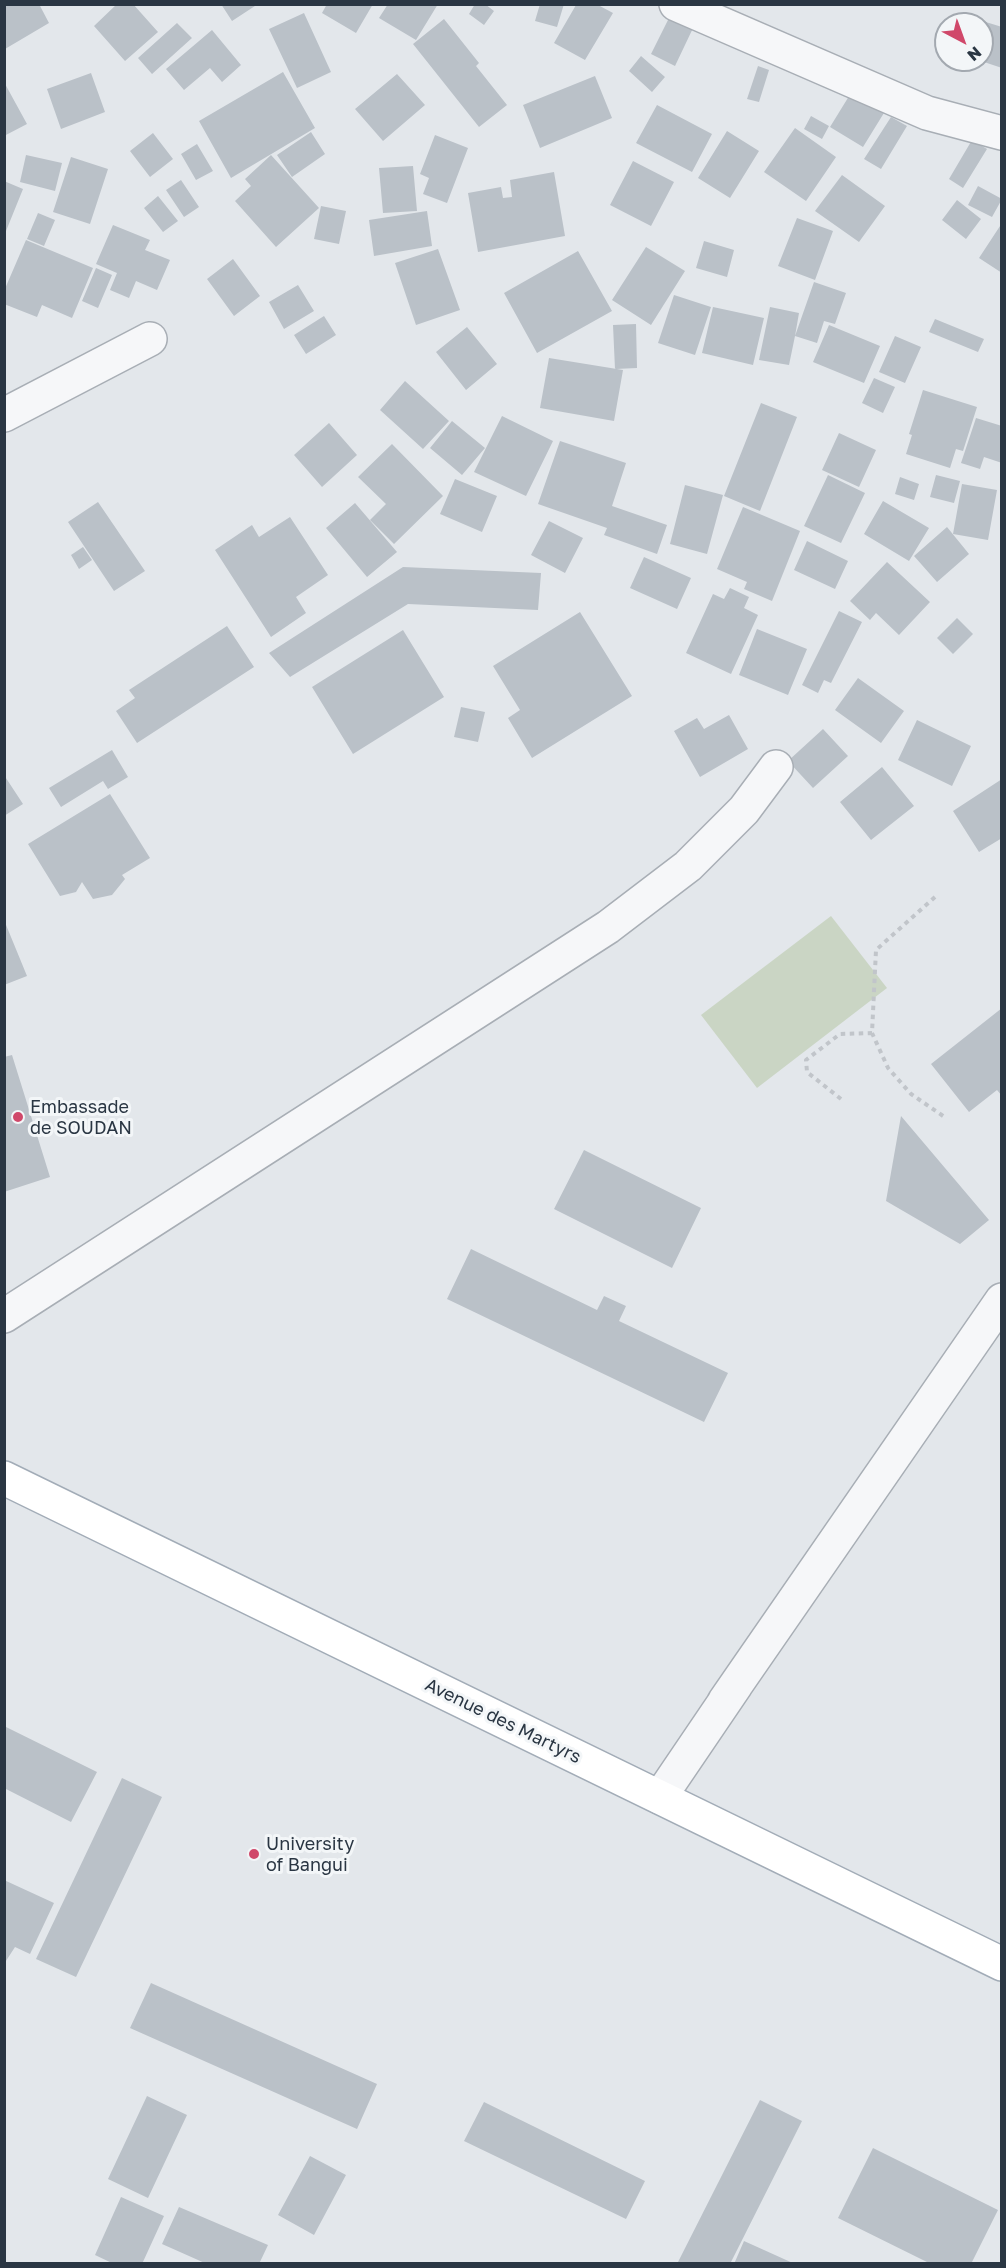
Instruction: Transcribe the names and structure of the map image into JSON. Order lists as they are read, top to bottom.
{
  "streets": {
    "main road": ["Avenue des Martyrs"]
  },
  "places": ["Embassade de SOUDAN", "University of Bangui"],
  "north": "bottom right"
}
